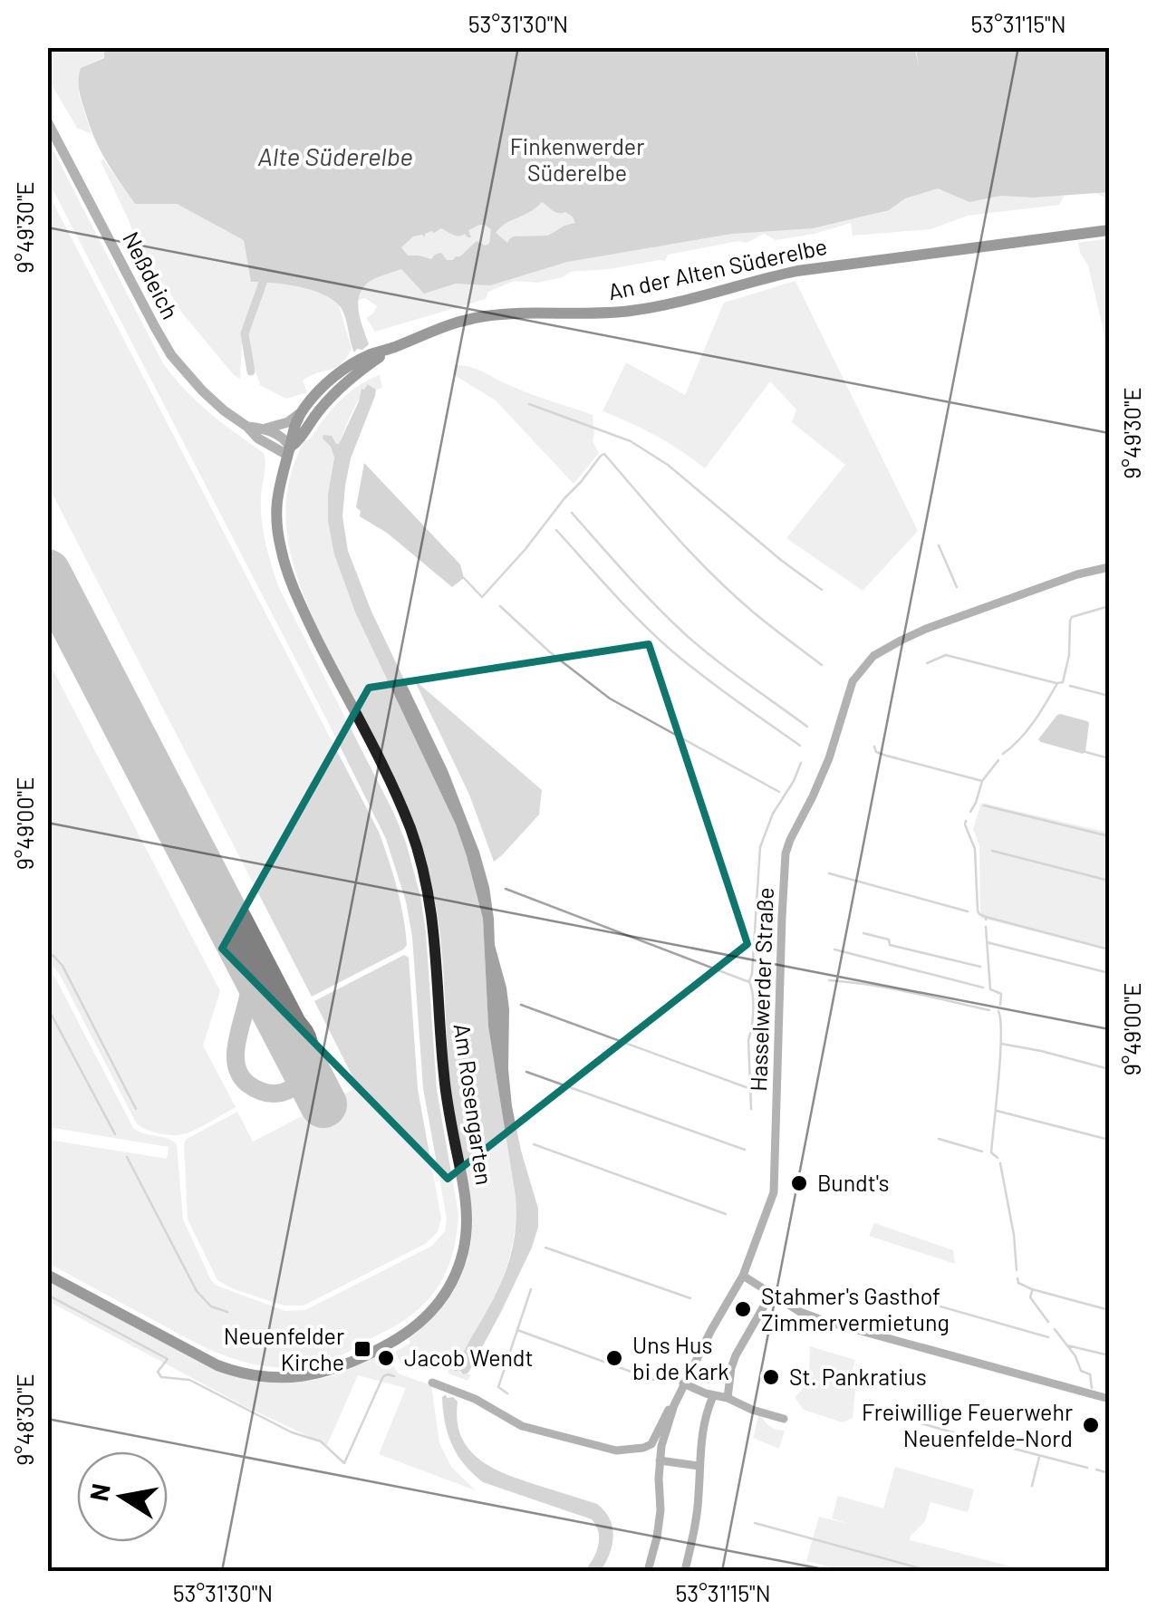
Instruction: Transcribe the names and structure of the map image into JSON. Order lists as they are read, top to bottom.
{
  "streets": {
    "main road": ["An der Alten Süderelbe", "Am Rosengarten"],
    "street": ["Neßdeich", "Hasselwerder Straße"]
  },
  "crossings": [
    ["An der Alten Süderelbe", "Neßdeich"],
    ["An der Alten Süderelbe", "Am Rosengarten"],
    ["Neßdeich", "Am Rosengarten"]
  ],
  "water": ["Alte Süderelbe"],
  "parks": ["Finkenwerder Süderelbe"],
  "places": {
    "other": [
      "Bundt's",
      "Stahmer's Gasthof Zimmervermietung",
      "Jacob Wendt",
      "Uns Hus bi de Kark",
      "St. Pankratius",
      "Freiwillige Feuerwehr Neuenfelde-Nord"
    ],
    "transit": ["Neuenfelder Kirche"]
  },
  "north": "left",
  "coordinates": [
    "53°31'30\"N",
    "53°31'15\"N",
    "9°49'30\"E",
    "9°49'00\"E",
    "9°48'30\"E"
  ]
}
